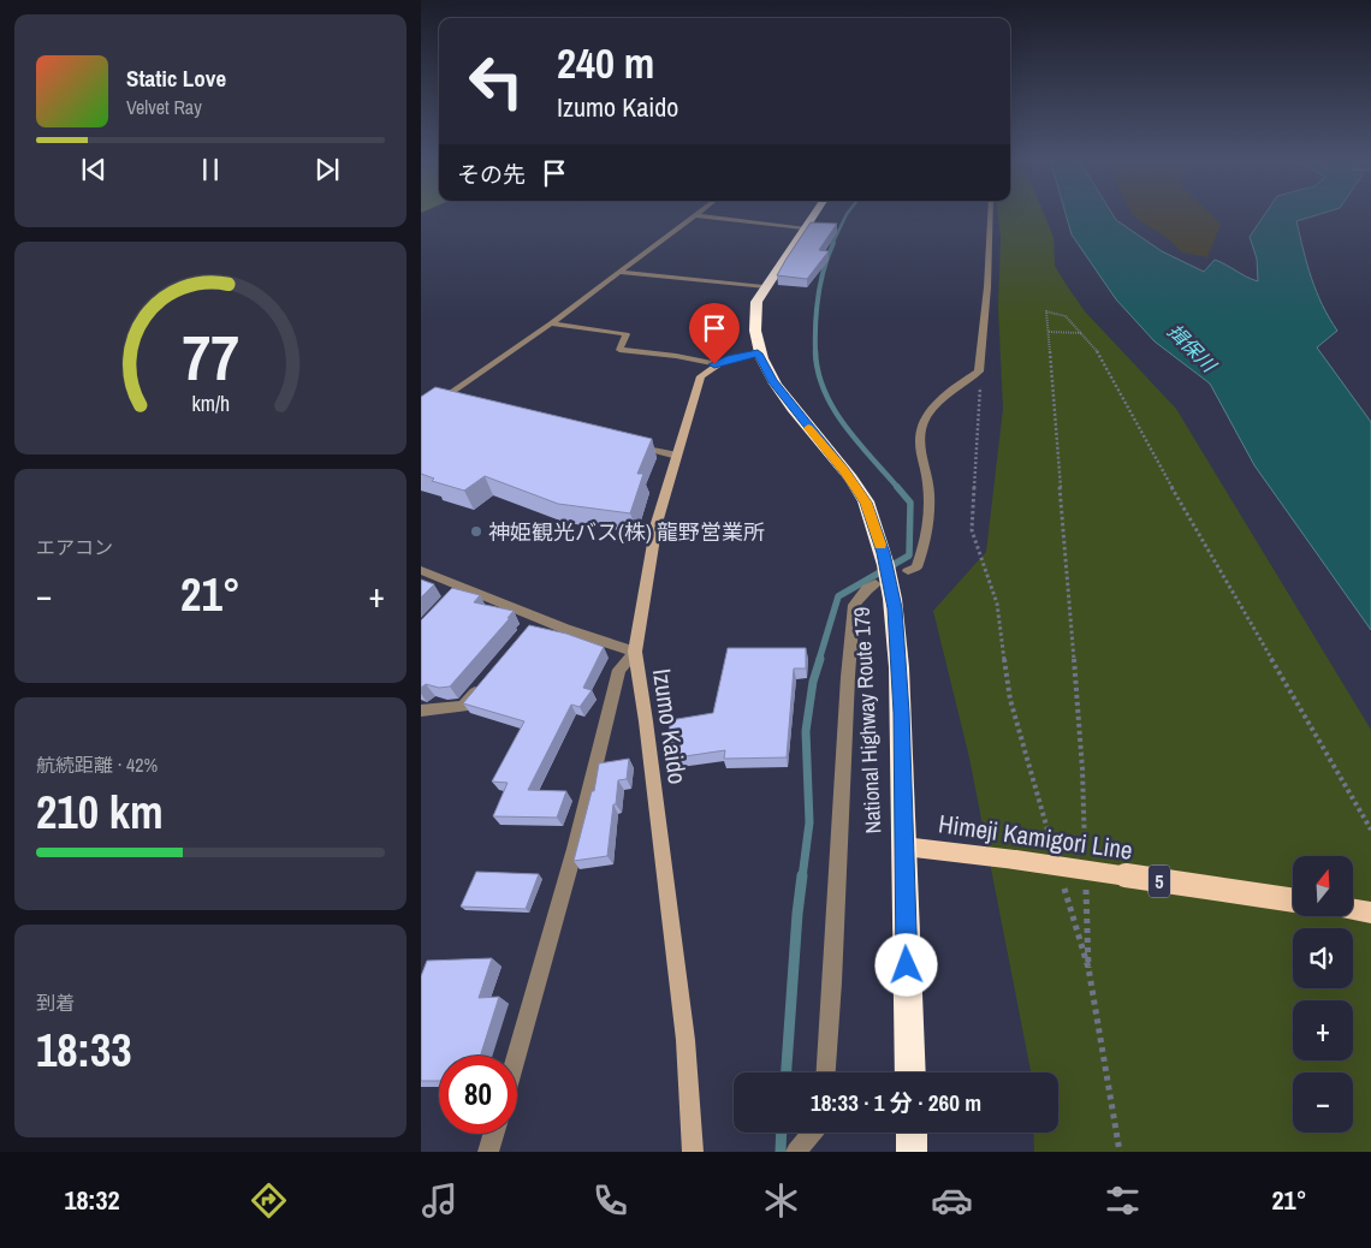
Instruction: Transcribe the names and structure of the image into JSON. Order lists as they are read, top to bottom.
{
  "streets": {
    "highway": ["National Highway Route 179"],
    "main road": ["Himeji Kamigori Line", "5"],
    "street": ["Izumo Kaido"]
  },
  "crossings": [
    ["National Highway Route 179", "Himeji Kamigori Line"]
  ],
  "water": ["揖保川"],
  "places": ["神姫観光バス(株) 龍野営業所"],
  "north": "top",
  "page": {
    "turn": ["240 m", "Izumo Kaido"],
    "song": ["Static Love", "Velvet Ray"],
    "then": "その先",
    "tile": [
      "エアコン",
      ["航続距離 · 42%", "210 km"],
      ["到着", "18:33"]
    ],
    "heat": ["−", "21°", "+"],
    "map_buttons": ["+", "−"],
    "limit": "80",
    "trip": "18:33 · 1 分 · 260 m",
    "tabs": ["18:32", "21°"],
    "gauge": ["77", "km/h"]
  }
}
